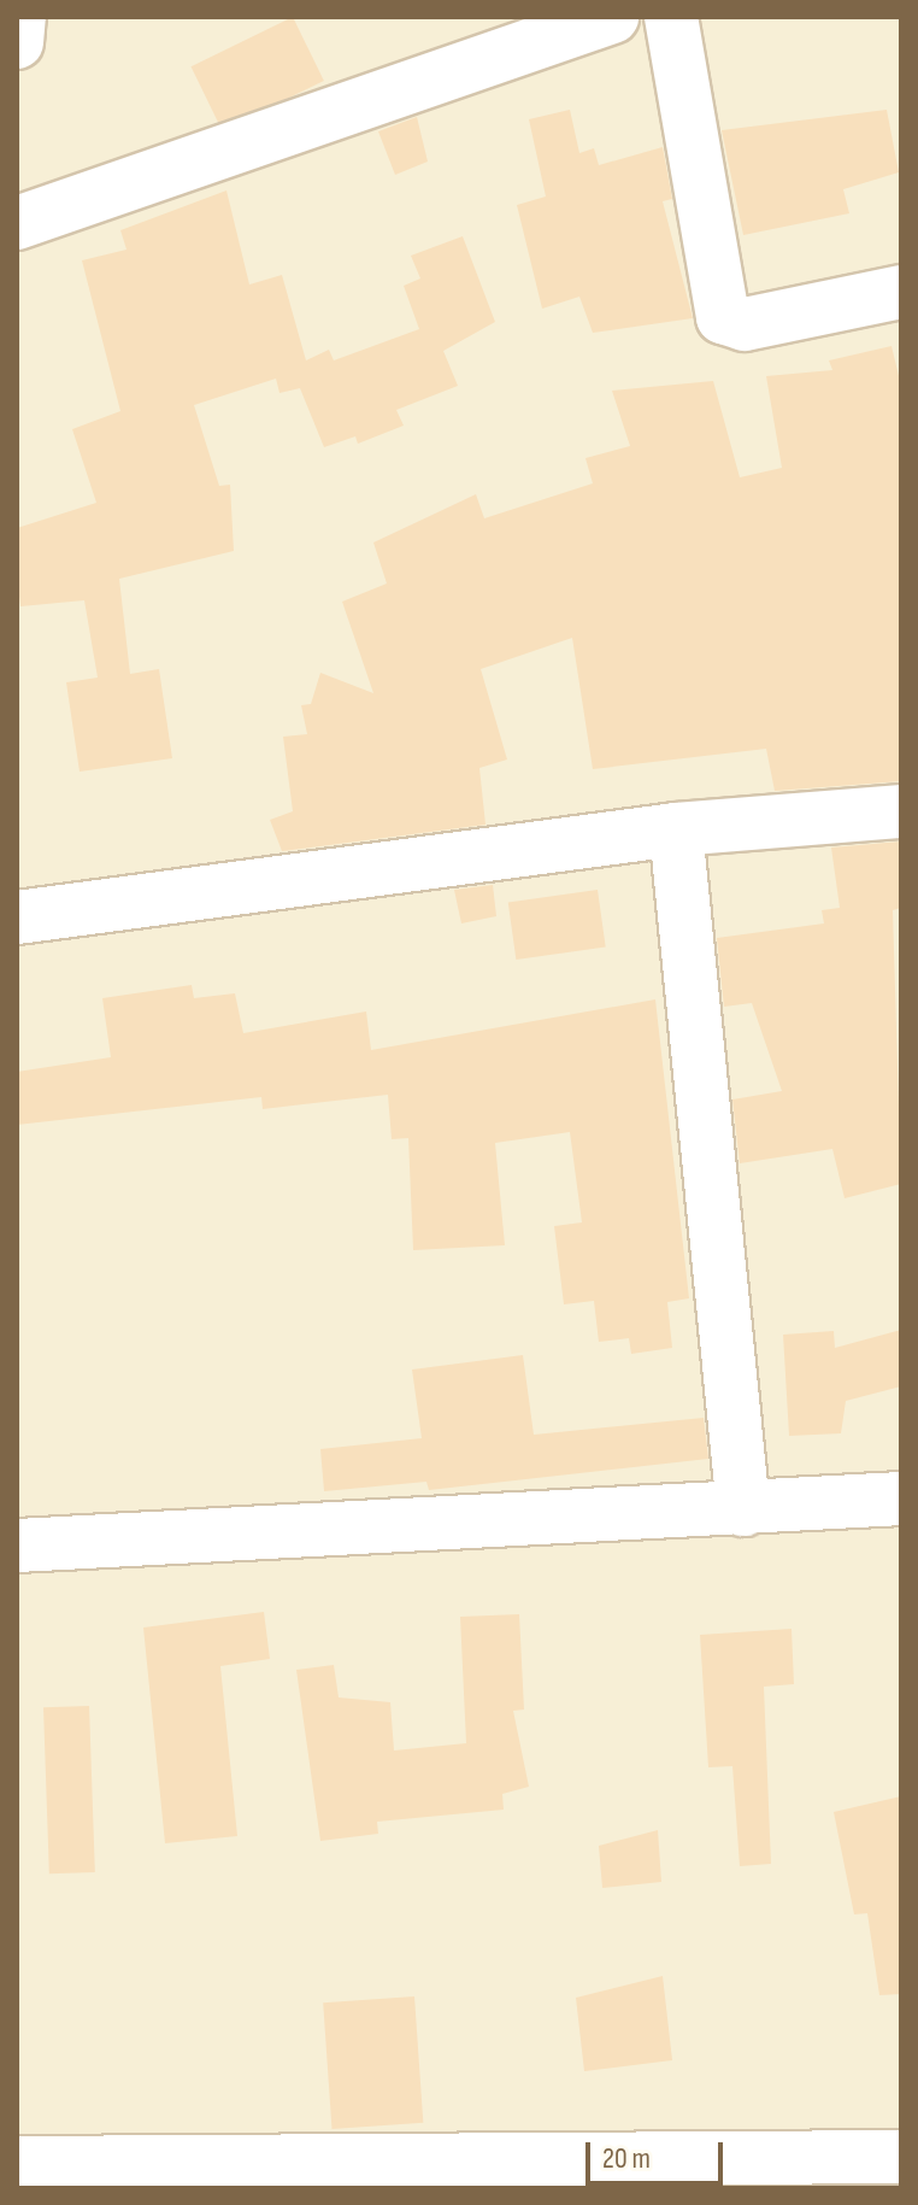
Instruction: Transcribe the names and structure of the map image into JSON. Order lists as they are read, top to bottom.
{
  "scale_bar": "20 m"
}
